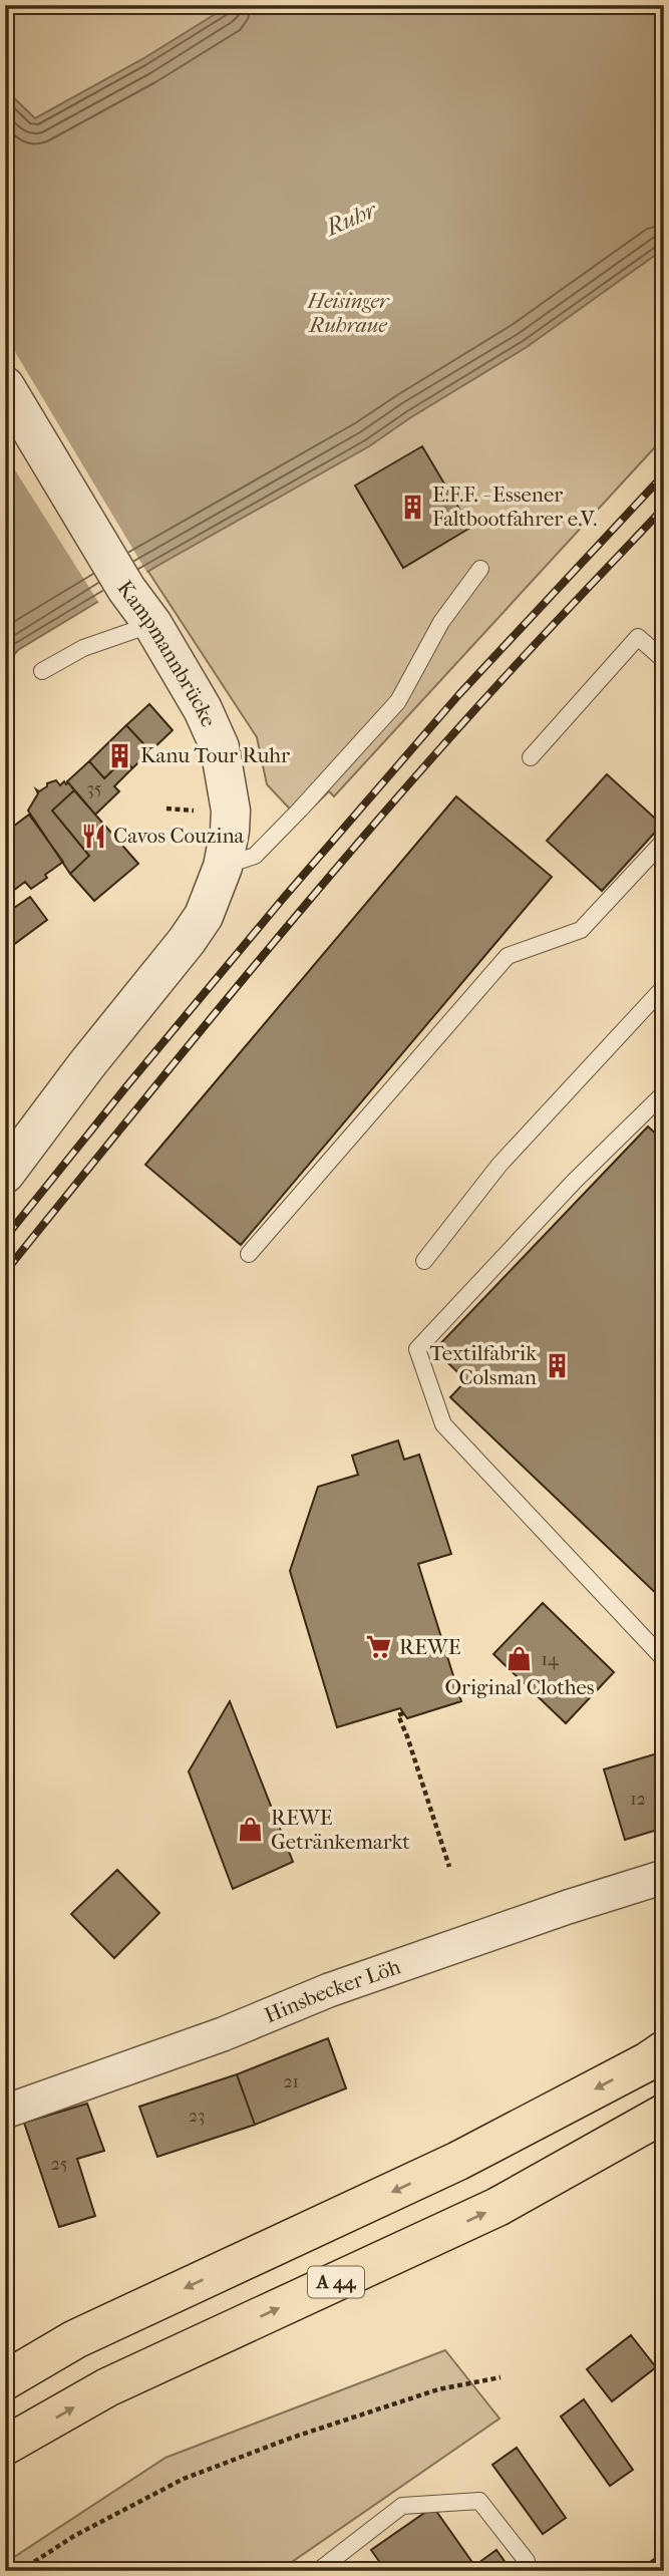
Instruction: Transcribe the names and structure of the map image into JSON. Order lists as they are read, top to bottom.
{
  "streets": {
    "highway": ["A 44"],
    "street": ["Kampmannbrücke", "Hinsbecker Löh"]
  },
  "water": ["Ruhr"],
  "parks": ["Heisinger Ruhraue"],
  "places": {
    "building": ["E.F.F. - Essener Faltbootfahrer e.V.", "Kanu Tour Ruhr", "Textilfabrik Colsman"],
    "restaurant": ["Cavos Couzina"],
    "supermarket": ["REWE"],
    "shop": ["Original Clothes", "REWE Getränkemarkt"]
  },
  "house_numbers": [
    "35",
    "14",
    "12",
    "21",
    "23",
    "25"
  ]
}
